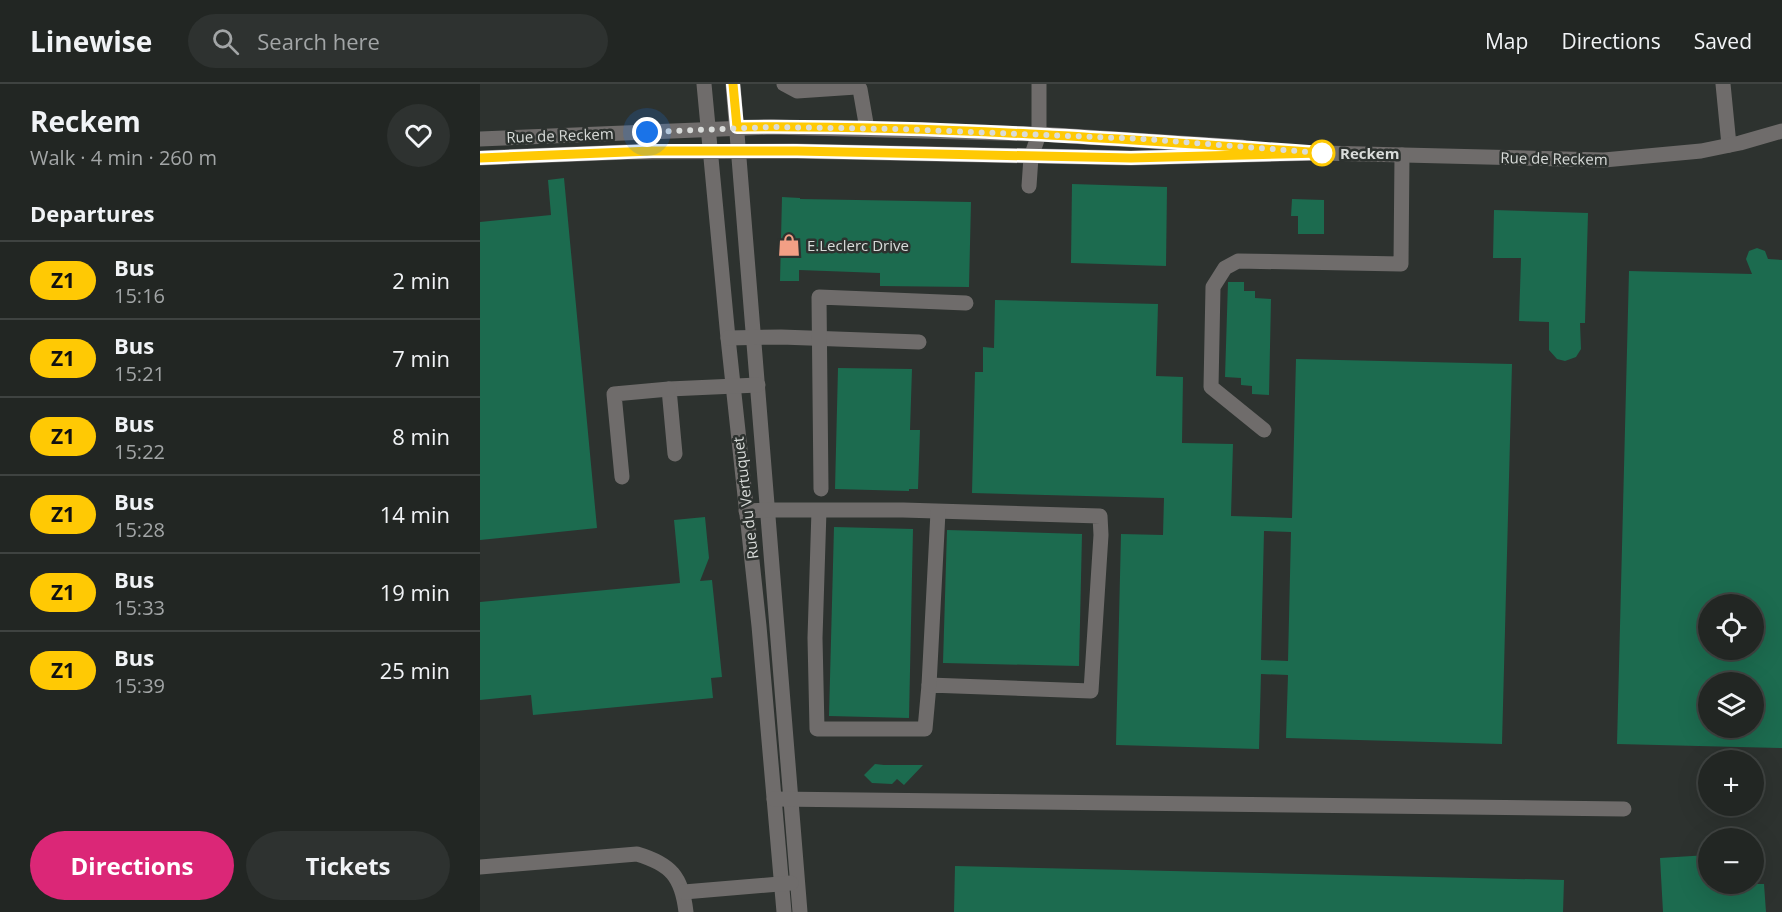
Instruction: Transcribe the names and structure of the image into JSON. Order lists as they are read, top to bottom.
{
  "streets": {
    "street": ["Rue de Reckem", "Rue du Vertuquet"]
  },
  "crossings": [
    ["Rue de Reckem", "Rue du Vertuquet"]
  ],
  "places": {
    "other": ["Reckem"],
    "shop": ["E.Leclerc Drive"]
  },
  "lines": ["bus line Z1"],
  "page": {
    "header": "Linewise",
    "search": "Search here",
    "nav": ["Map", "Directions", "Saved"],
    "heading": [
      ["Reckem", "Walk · 4 min · 260 m"],
      "Departures"
    ],
    "list": [
      {
        "mark": "Z1",
        "name": "Bus",
        "note": "15:16",
        "value": "2 min"
      },
      {
        "mark": "Z1",
        "name": "Bus",
        "note": "15:21",
        "value": "7 min"
      },
      {
        "mark": "Z1",
        "name": "Bus",
        "note": "15:22",
        "value": "8 min"
      },
      {
        "mark": "Z1",
        "name": "Bus",
        "note": "15:28",
        "value": "14 min"
      },
      {
        "mark": "Z1",
        "name": "Bus",
        "note": "15:33",
        "value": "19 min"
      },
      {
        "mark": "Z1",
        "name": "Bus",
        "note": "15:39",
        "value": "25 min"
      }
    ],
    "map_buttons": ["+", "−"],
    "buttons": ["Directions", "Tickets"]
  }
}
